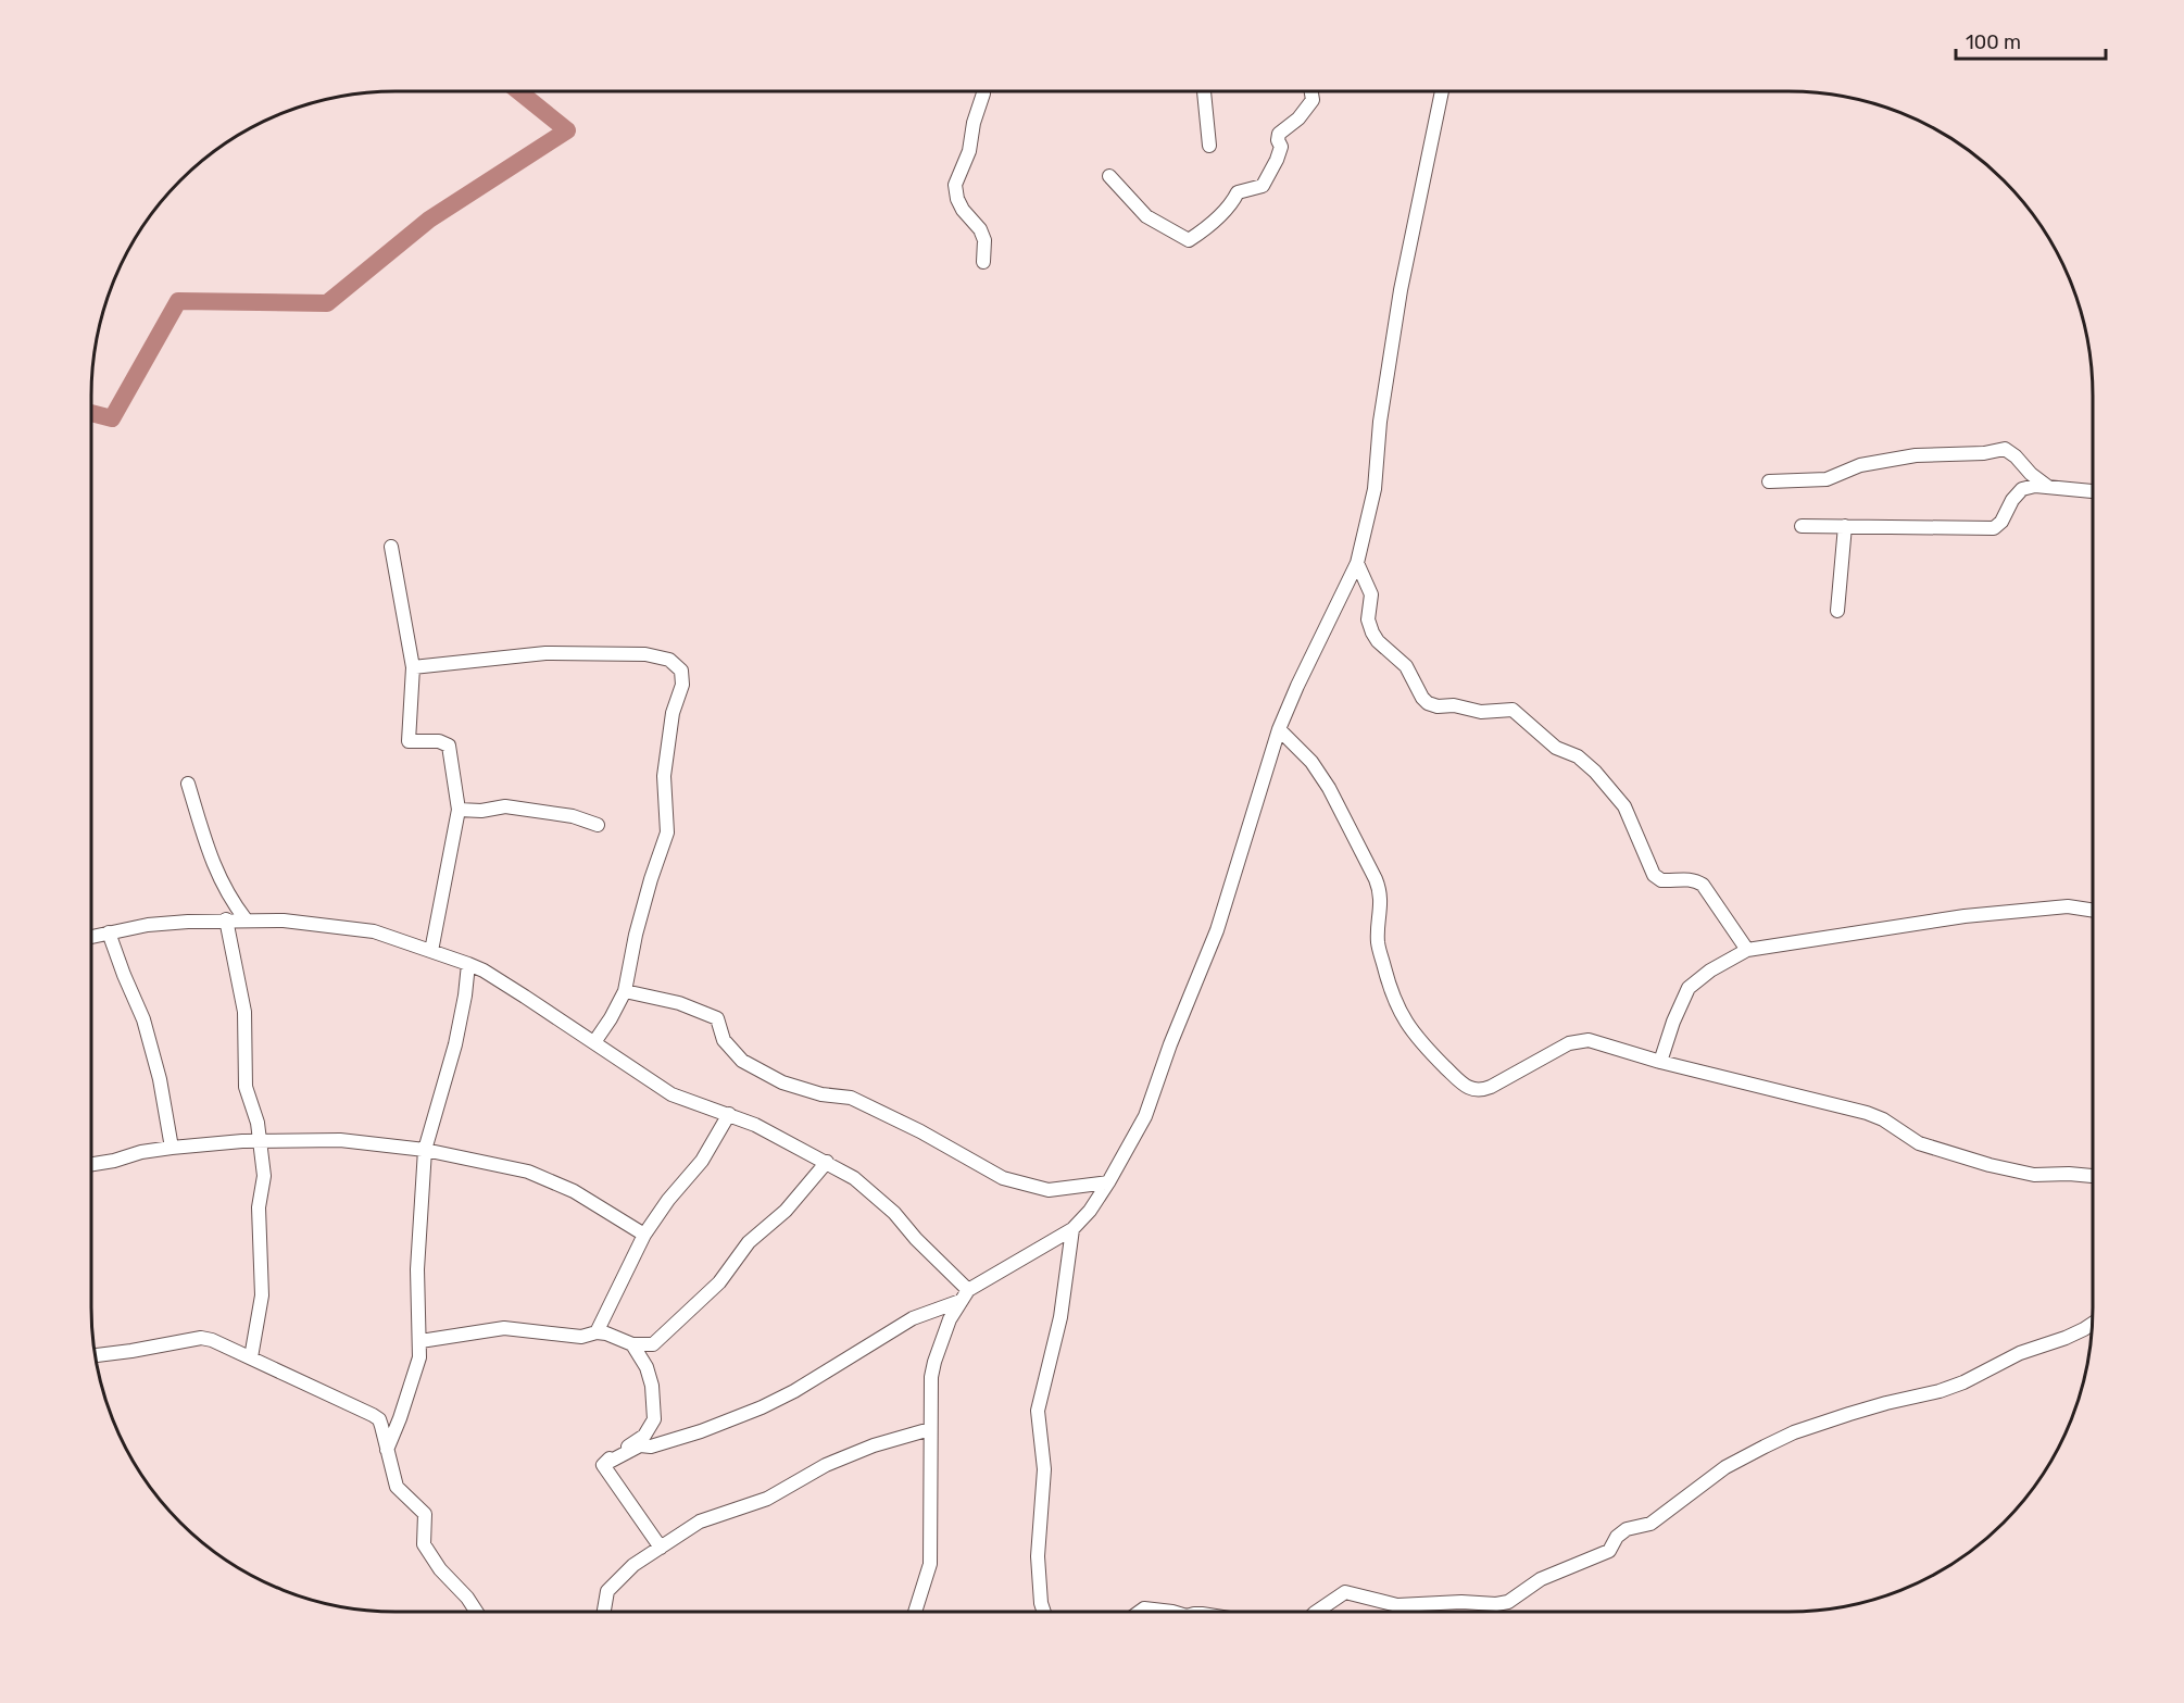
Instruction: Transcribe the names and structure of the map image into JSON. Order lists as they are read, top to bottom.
{
  "scale_bar": "100 m"
}
